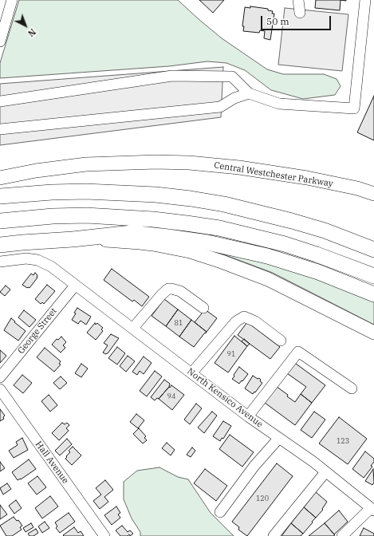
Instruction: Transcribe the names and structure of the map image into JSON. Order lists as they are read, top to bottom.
{
  "streets": {
    "main road": ["Central Westchester Parkway"],
    "street": ["George Street", "North Kensico Avenue", "Hall Avenue"]
  },
  "crossings": [
    ["George Street", "North Kensico Avenue"]
  ],
  "house_numbers": [
    "81",
    "91",
    "94",
    "123",
    "120"
  ],
  "scale_bar": "50 m",
  "north": "bottom right"
}
